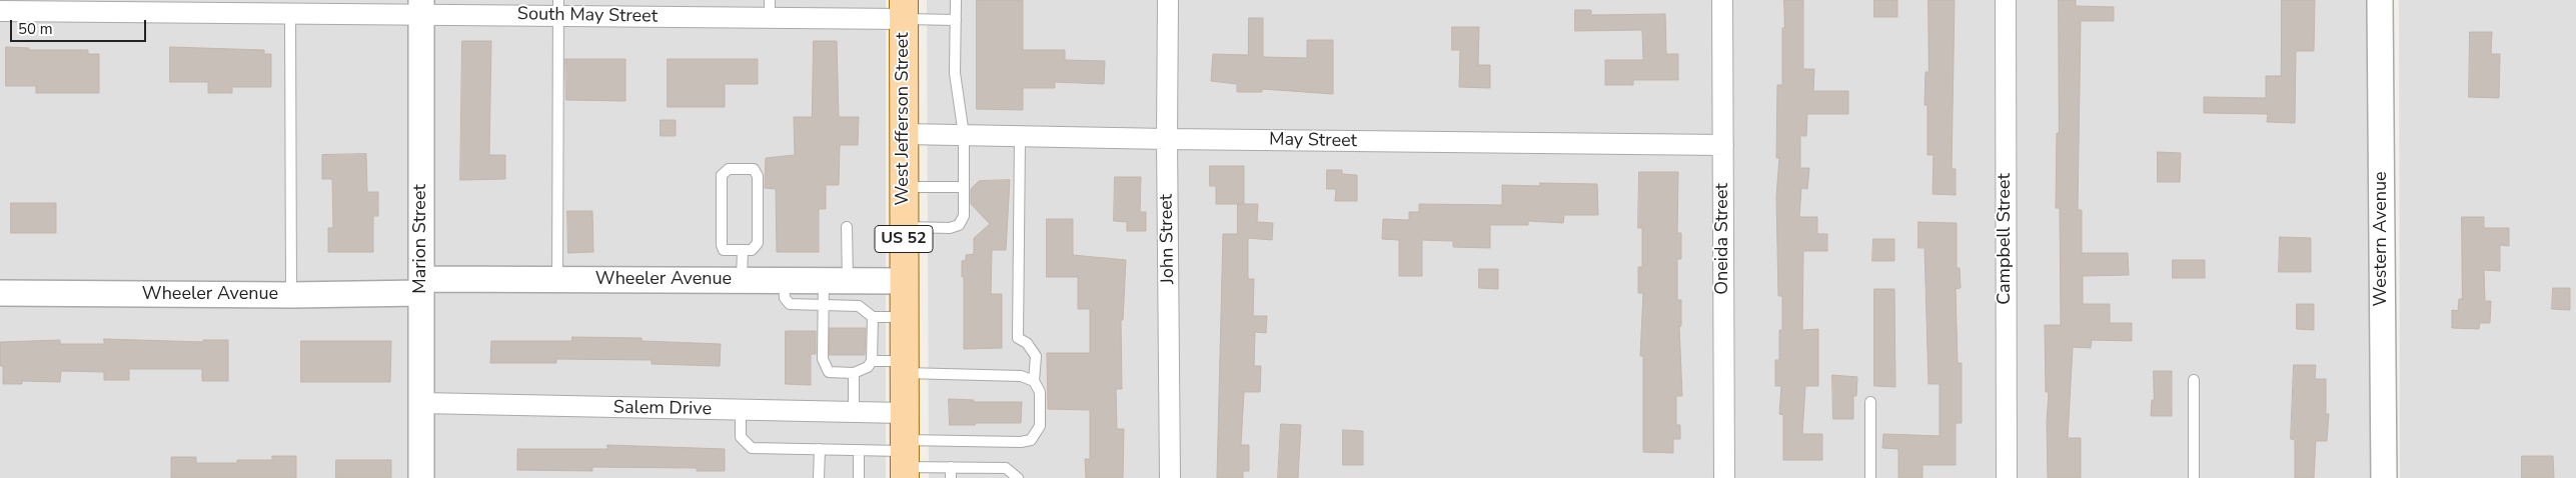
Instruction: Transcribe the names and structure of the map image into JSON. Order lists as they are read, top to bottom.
{
  "streets": {
    "main road": ["West Jefferson Street", "US 52"],
    "street": [
      "South May Street",
      "May Street",
      "Marion Street",
      "John Street",
      "Oneida Street",
      "Campbell Street",
      "Western Avenue",
      "Wheeler Avenue",
      "Salem Drive"
    ]
  },
  "crossings": [
    ["South May Street", "West Jefferson Street"],
    ["South May Street", "Marion Street"],
    ["West Jefferson Street", "May Street"],
    ["West Jefferson Street", "Wheeler Avenue"],
    ["West Jefferson Street", "Salem Drive"],
    ["May Street", "John Street"],
    ["May Street", "Oneida Street"],
    ["Marion Street", "Wheeler Avenue"],
    ["Marion Street", "Salem Drive"]
  ],
  "scale_bar": "50 m"
}
